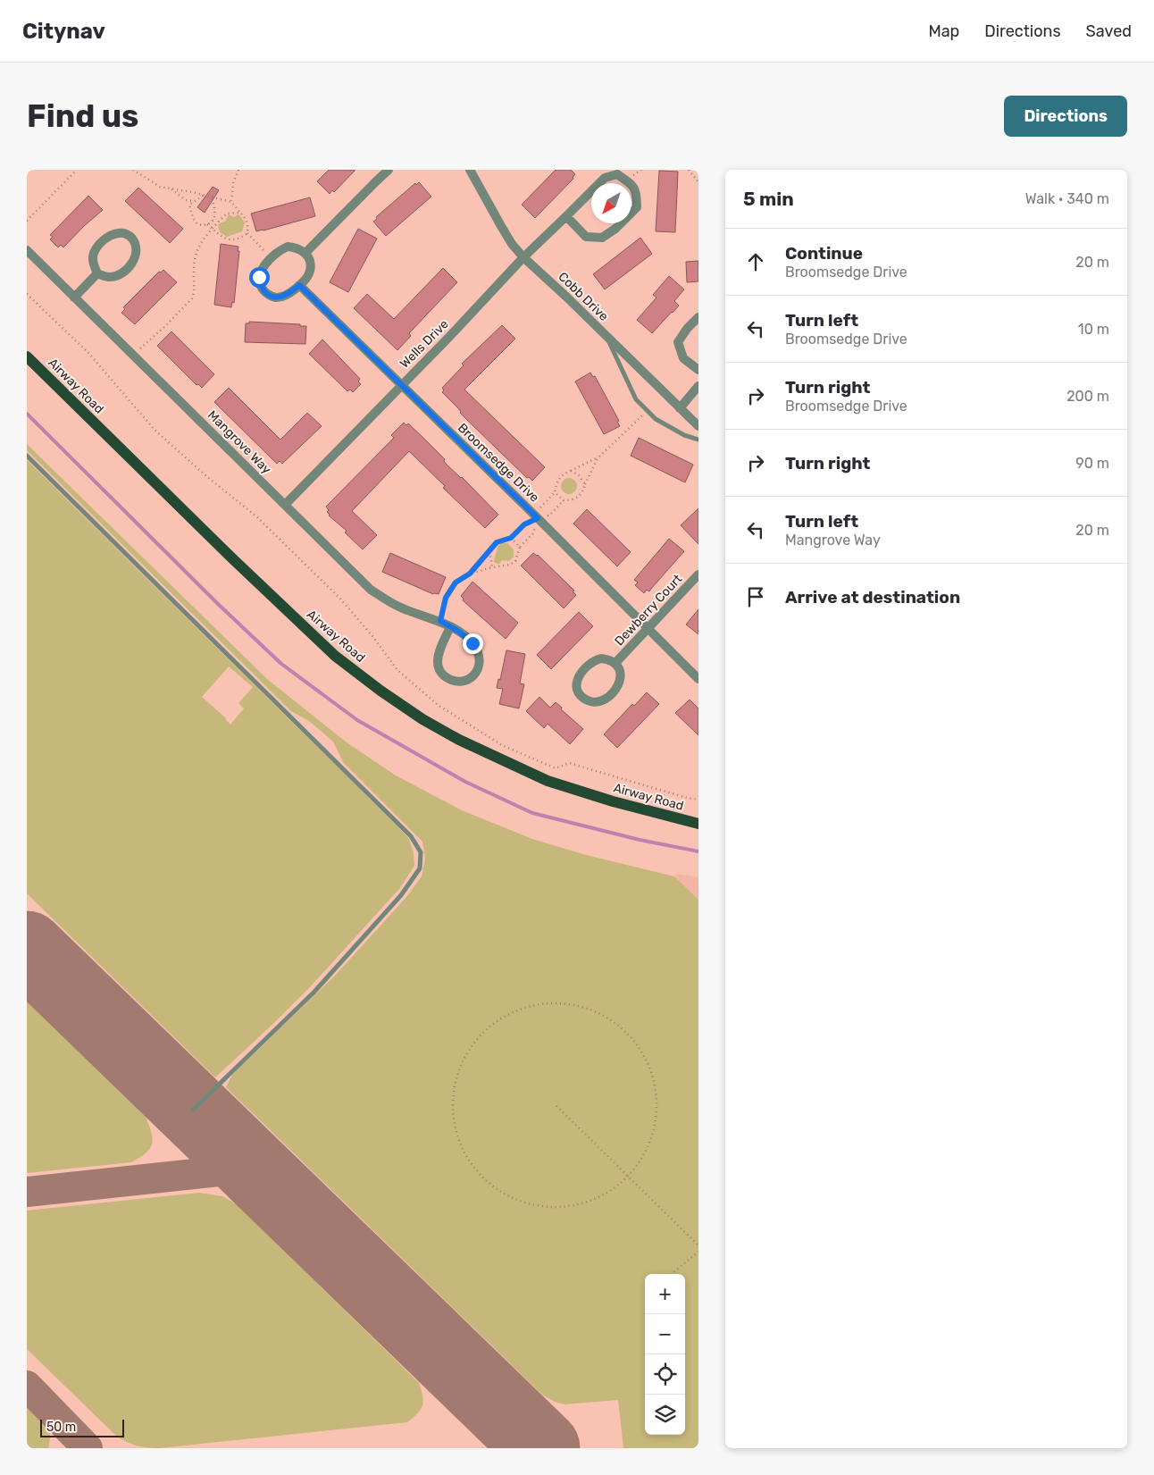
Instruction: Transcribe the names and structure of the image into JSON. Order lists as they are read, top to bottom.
{
  "streets": {
    "main road": ["Airway Road"],
    "street": [
      "Cobb Drive",
      "Wells Drive",
      "Mangrove Way",
      "Broomsedge Drive",
      "Dewberry Court"
    ]
  },
  "crossings": [
    ["Cobb Drive", "Wells Drive"],
    ["Wells Drive", "Mangrove Way"],
    ["Wells Drive", "Broomsedge Drive"],
    ["Broomsedge Drive", "Dewberry Court"]
  ],
  "scale_bar": "50 m",
  "north": "bottom left",
  "page": {
    "header": "Citynav",
    "nav": ["Map", "Directions", "Saved"],
    "buttons": "Directions",
    "title": "Find us",
    "heading": ["5 min", "Walk · 340 m"],
    "list": [
      ["Continue", "Broomsedge Drive", "20 m"],
      ["Turn left", "Broomsedge Drive", "10 m"],
      ["Turn right", "Broomsedge Drive", "200 m"],
      ["Turn right", "90 m"],
      ["Turn left", "Mangrove Way", "20 m"],
      "Arrive at destination"
    ],
    "map_buttons": ["+", "−"],
    "scale": "50 m"
  }
}
